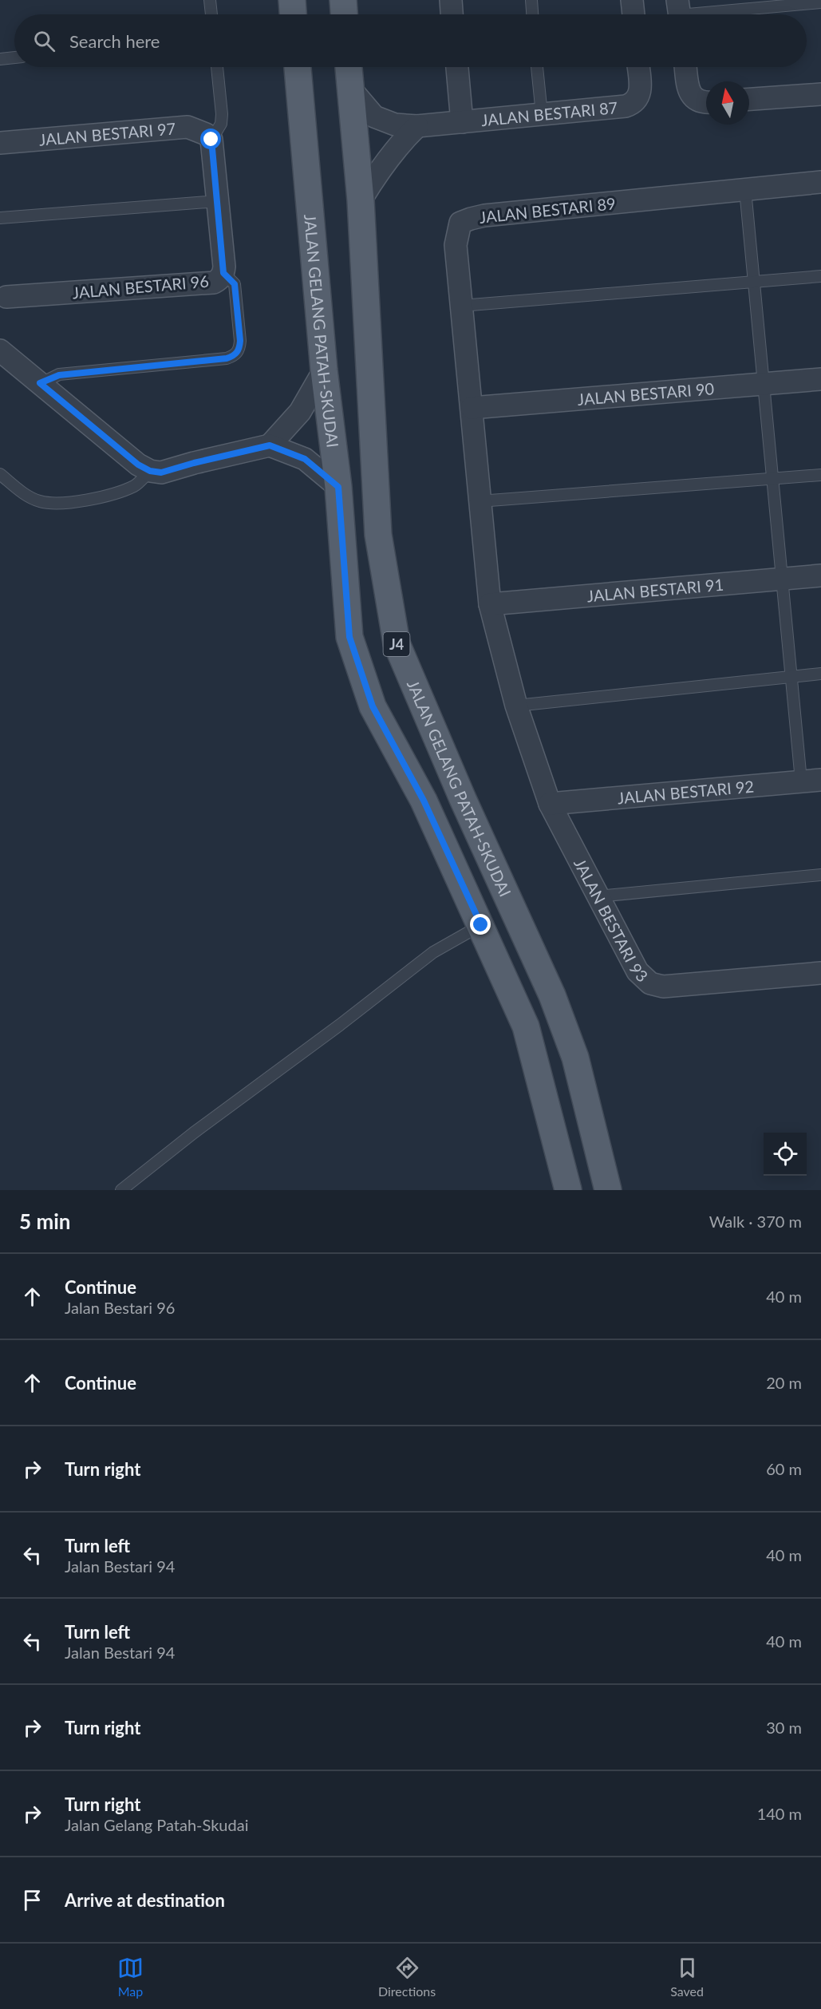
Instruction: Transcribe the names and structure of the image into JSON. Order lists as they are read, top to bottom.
{
  "streets": {
    "main road": ["JALAN GELANG PATAH-SKUDAI", "J4"],
    "street": [
      "JALAN BESTARI 87",
      "JALAN BESTARI 97",
      "JALAN BESTARI 89",
      "JALAN BESTARI 96",
      "JALAN BESTARI 90",
      "JALAN BESTARI 91",
      "JALAN BESTARI 92",
      "JALAN BESTARI 93"
    ]
  },
  "crossings": [
    ["JALAN BESTARI 87", "JALAN GELANG PATAH-SKUDAI"],
    ["JALAN BESTARI 97", "JALAN BESTARI 96"],
    ["JALAN BESTARI 89", "JALAN BESTARI 90"],
    ["JALAN BESTARI 89", "JALAN BESTARI 91"],
    ["JALAN BESTARI 89", "JALAN BESTARI 93"],
    ["JALAN BESTARI 91", "JALAN BESTARI 93"],
    ["JALAN BESTARI 92", "JALAN BESTARI 93"]
  ],
  "north": "top",
  "page": {
    "search": "Search here",
    "heading": ["5 min", "Walk · 370 m"],
    "list": [
      ["Continue", "Jalan Bestari 96", "40 m"],
      ["Continue", "20 m"],
      ["Turn right", "60 m"],
      ["Turn left", "Jalan Bestari 94", "40 m"],
      ["Turn left", "Jalan Bestari 94", "40 m"],
      ["Turn right", "30 m"],
      ["Turn right", "Jalan Gelang Patah-Skudai", "140 m"],
      "Arrive at destination"
    ],
    "nav": ["Map", "Directions", "Saved"]
  }
}
